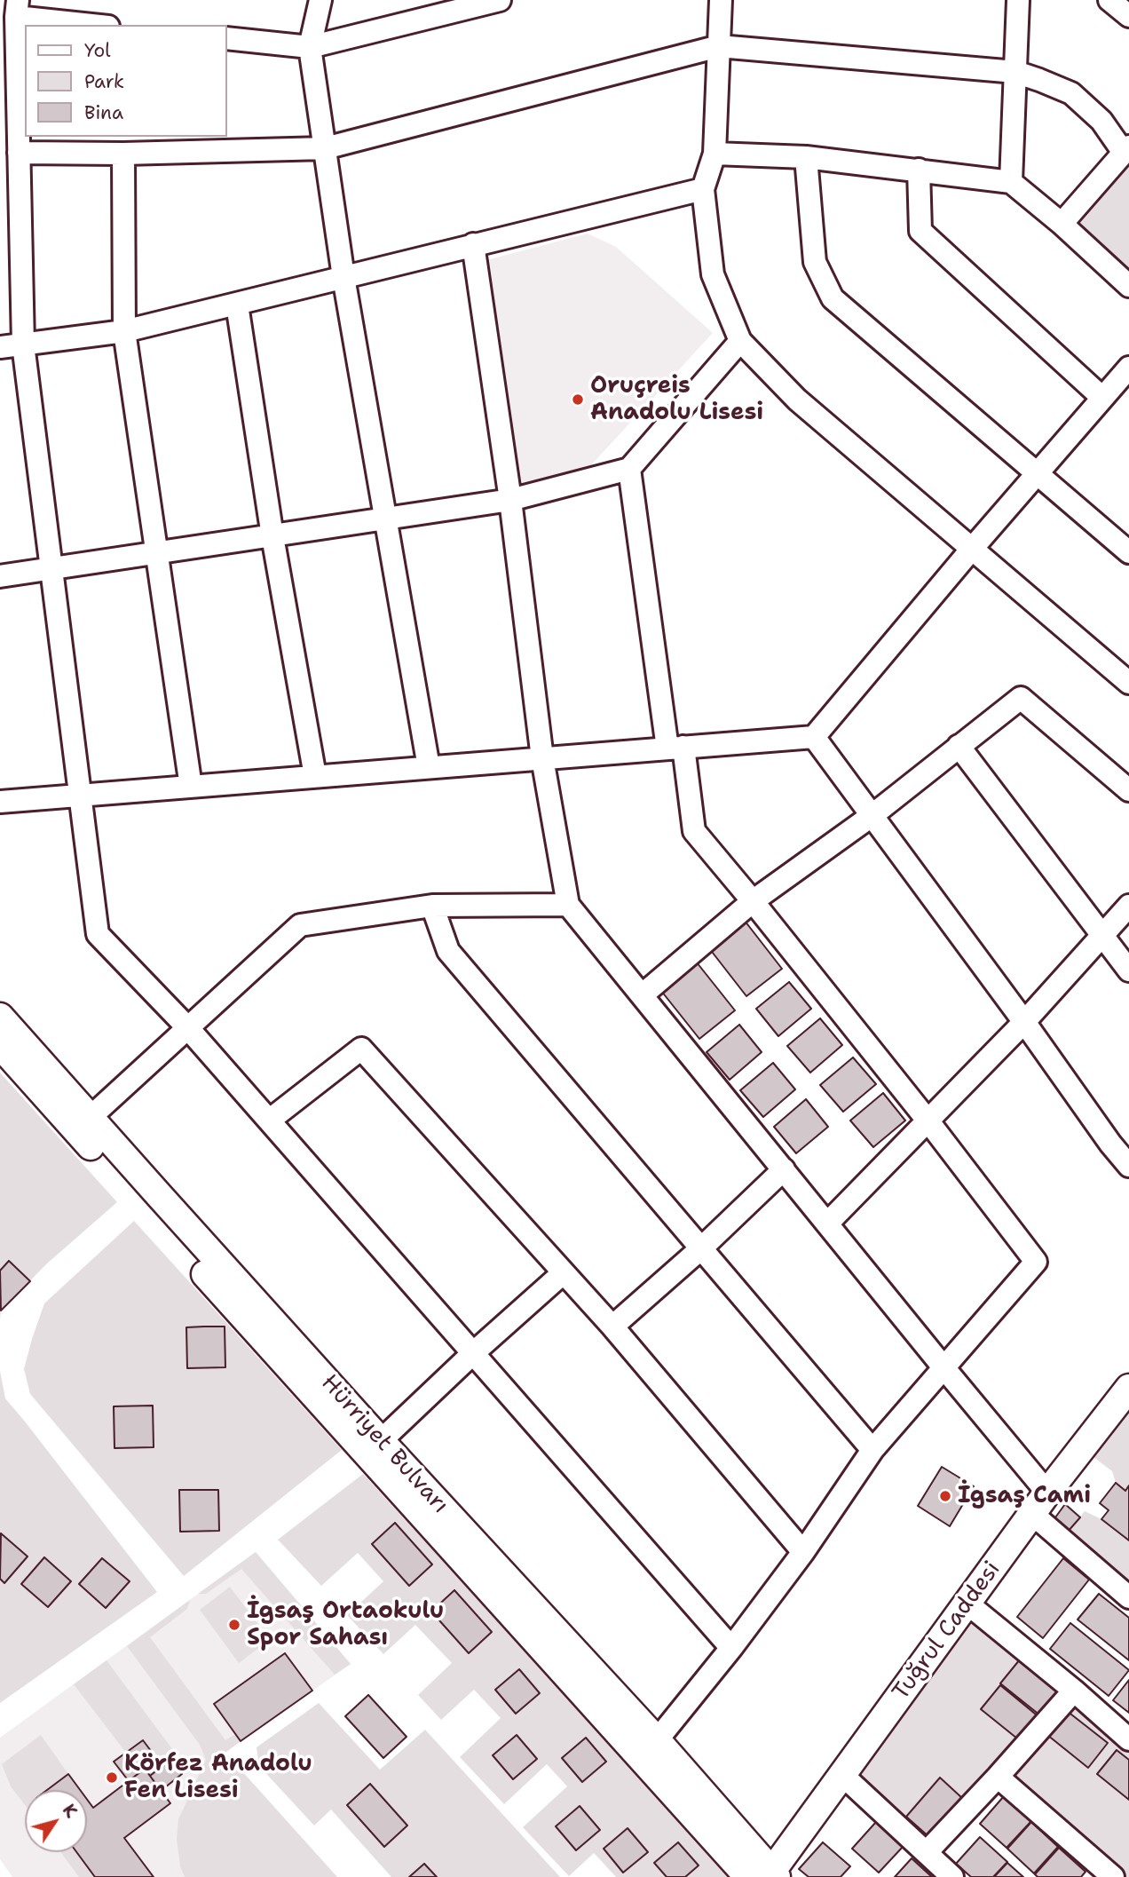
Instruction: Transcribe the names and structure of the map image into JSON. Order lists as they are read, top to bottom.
{
  "streets": {
    "main road": ["Hürriyet Bulvarı", "Tuğrul Caddesi"]
  },
  "crossings": [
    ["Hürriyet Bulvarı", "Tuğrul Caddesi"]
  ],
  "places": [
    "Oruçreis Anadolu Lisesi",
    "İgsaş Cami",
    "İgsaş Ortaokulu Spor Sahası",
    "Körfez Anadolu Fen Lisesi"
  ],
  "legend": ["Yol", "Park", "Bina"],
  "north": "top right"
}
